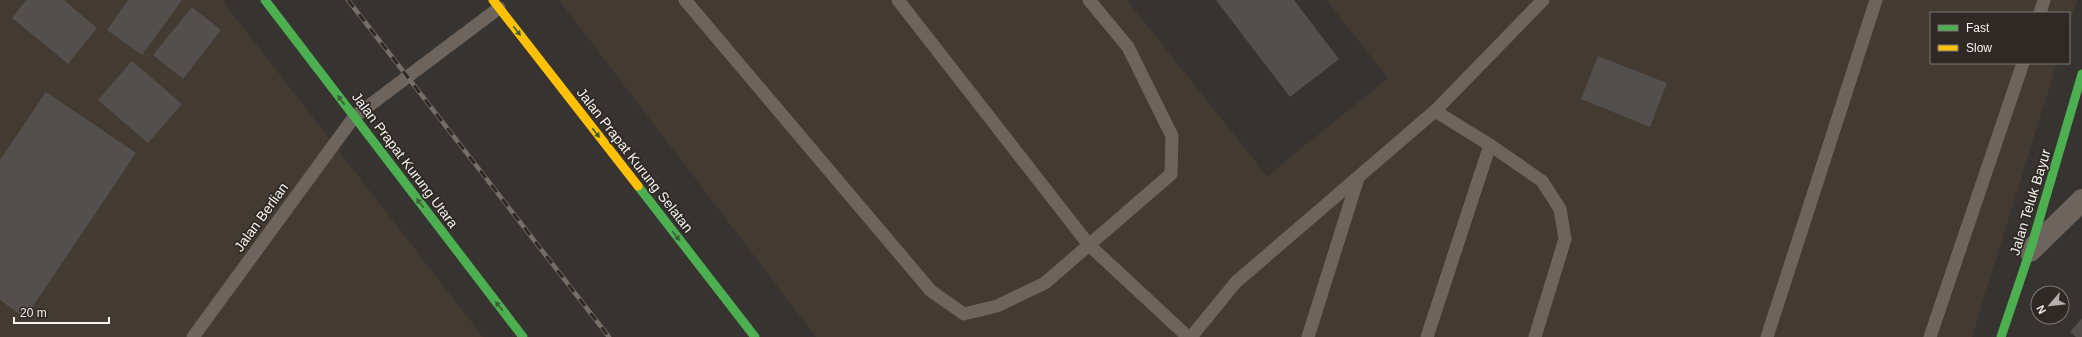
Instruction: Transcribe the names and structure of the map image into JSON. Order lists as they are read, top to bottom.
{
  "streets": {
    "street": ["Jalan Prapat Kurung Utara", "Jalan Prapat Kurung Selatan", "Jalan Teluk Bayur"],
    "lane": ["Jalan Berlian"]
  },
  "crossings": [
    ["Jalan Prapat Kurung Utara", "Jalan Berlian"],
    ["Jalan Prapat Kurung Selatan", "Jalan Berlian"]
  ],
  "one_way": ["Jalan Prapat Kurung Utara", "Jalan Prapat Kurung Selatan"],
  "legend": ["Fast", "Slow"],
  "scale_bar": "20 m",
  "north": "bottom left"
}
